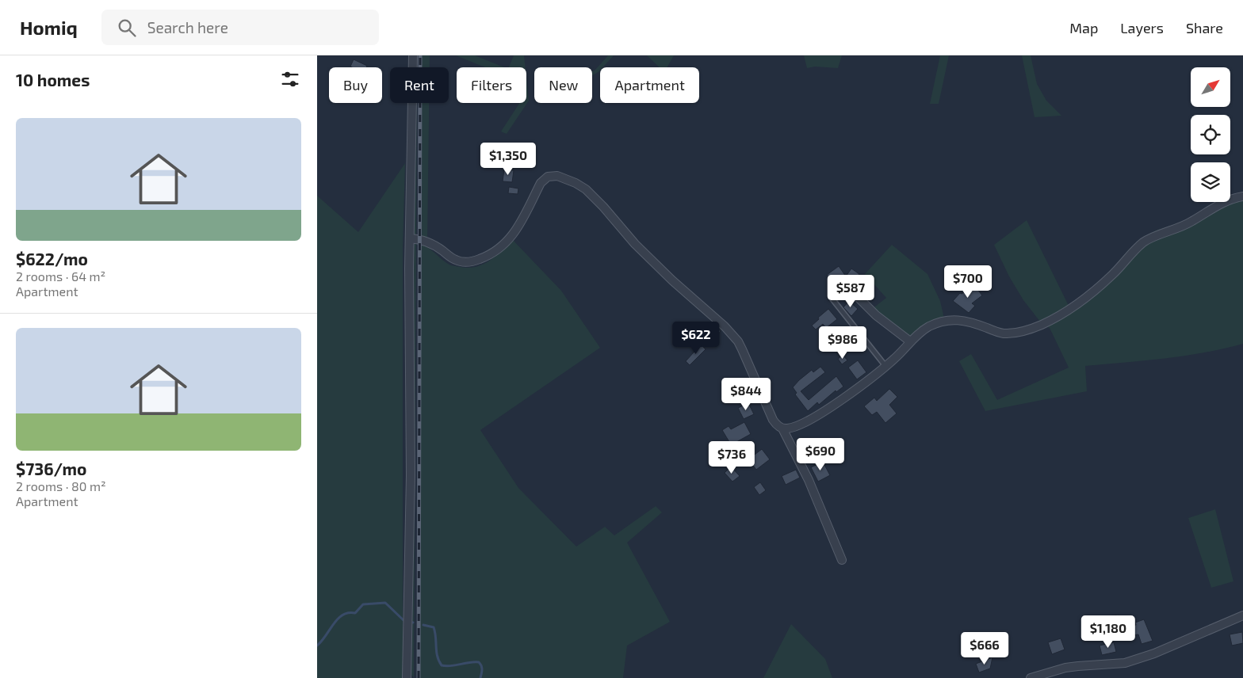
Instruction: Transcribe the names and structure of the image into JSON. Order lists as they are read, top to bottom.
{
  "north": "top right",
  "page": {
    "header": "Homiq",
    "search": "Search here",
    "nav": ["Map", "Layers", "Share"],
    "heading": "10 homes",
    "chip": [
      "Buy",
      "Rent",
      "Filters",
      "New",
      "Apartment"
    ],
    "list": [
      {
        "name": "$622/mo",
        "note": "2 rooms · 64 m² · Apartment"
      },
      {
        "name": "$736/mo",
        "note": "2 rooms · 80 m² · Apartment"
      }
    ],
    "price": [
      "$1,350",
      "$700",
      "$587",
      "$622",
      "$986",
      "$844",
      "$690",
      "$736",
      "$1,180",
      "$666"
    ]
  }
}
